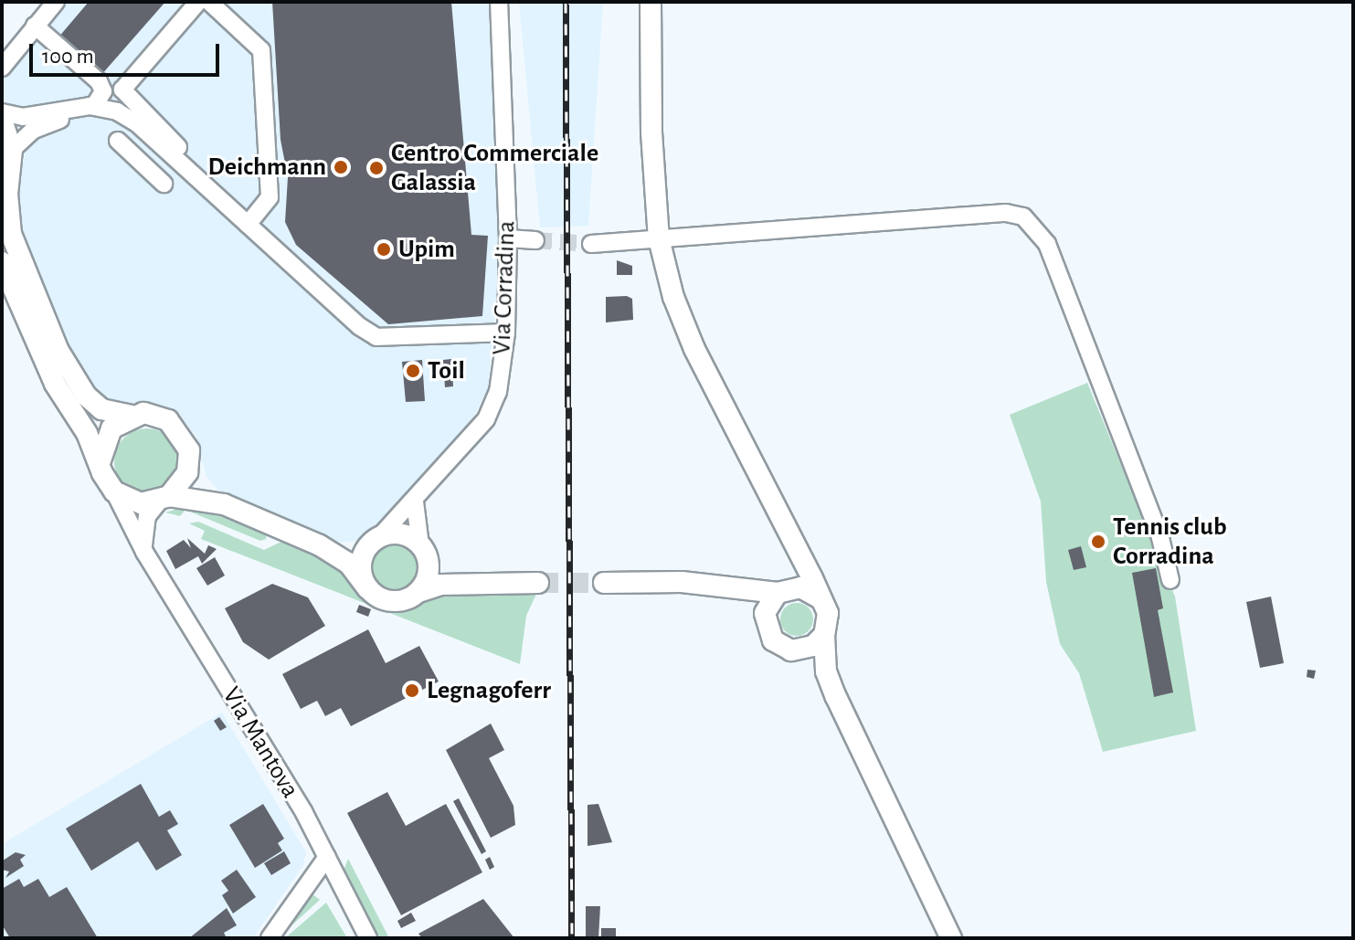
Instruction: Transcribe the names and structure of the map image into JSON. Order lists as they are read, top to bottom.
{
  "streets": {
    "main road": ["Via Mantova"],
    "street": ["Via Corradina"]
  },
  "places": [
    "Deichmann",
    "Centro Commerciale Galassia",
    "Upim",
    "Toil",
    "Tennis club Corradina",
    "Legnagoferr"
  ],
  "scale_bar": "100 m"
}
